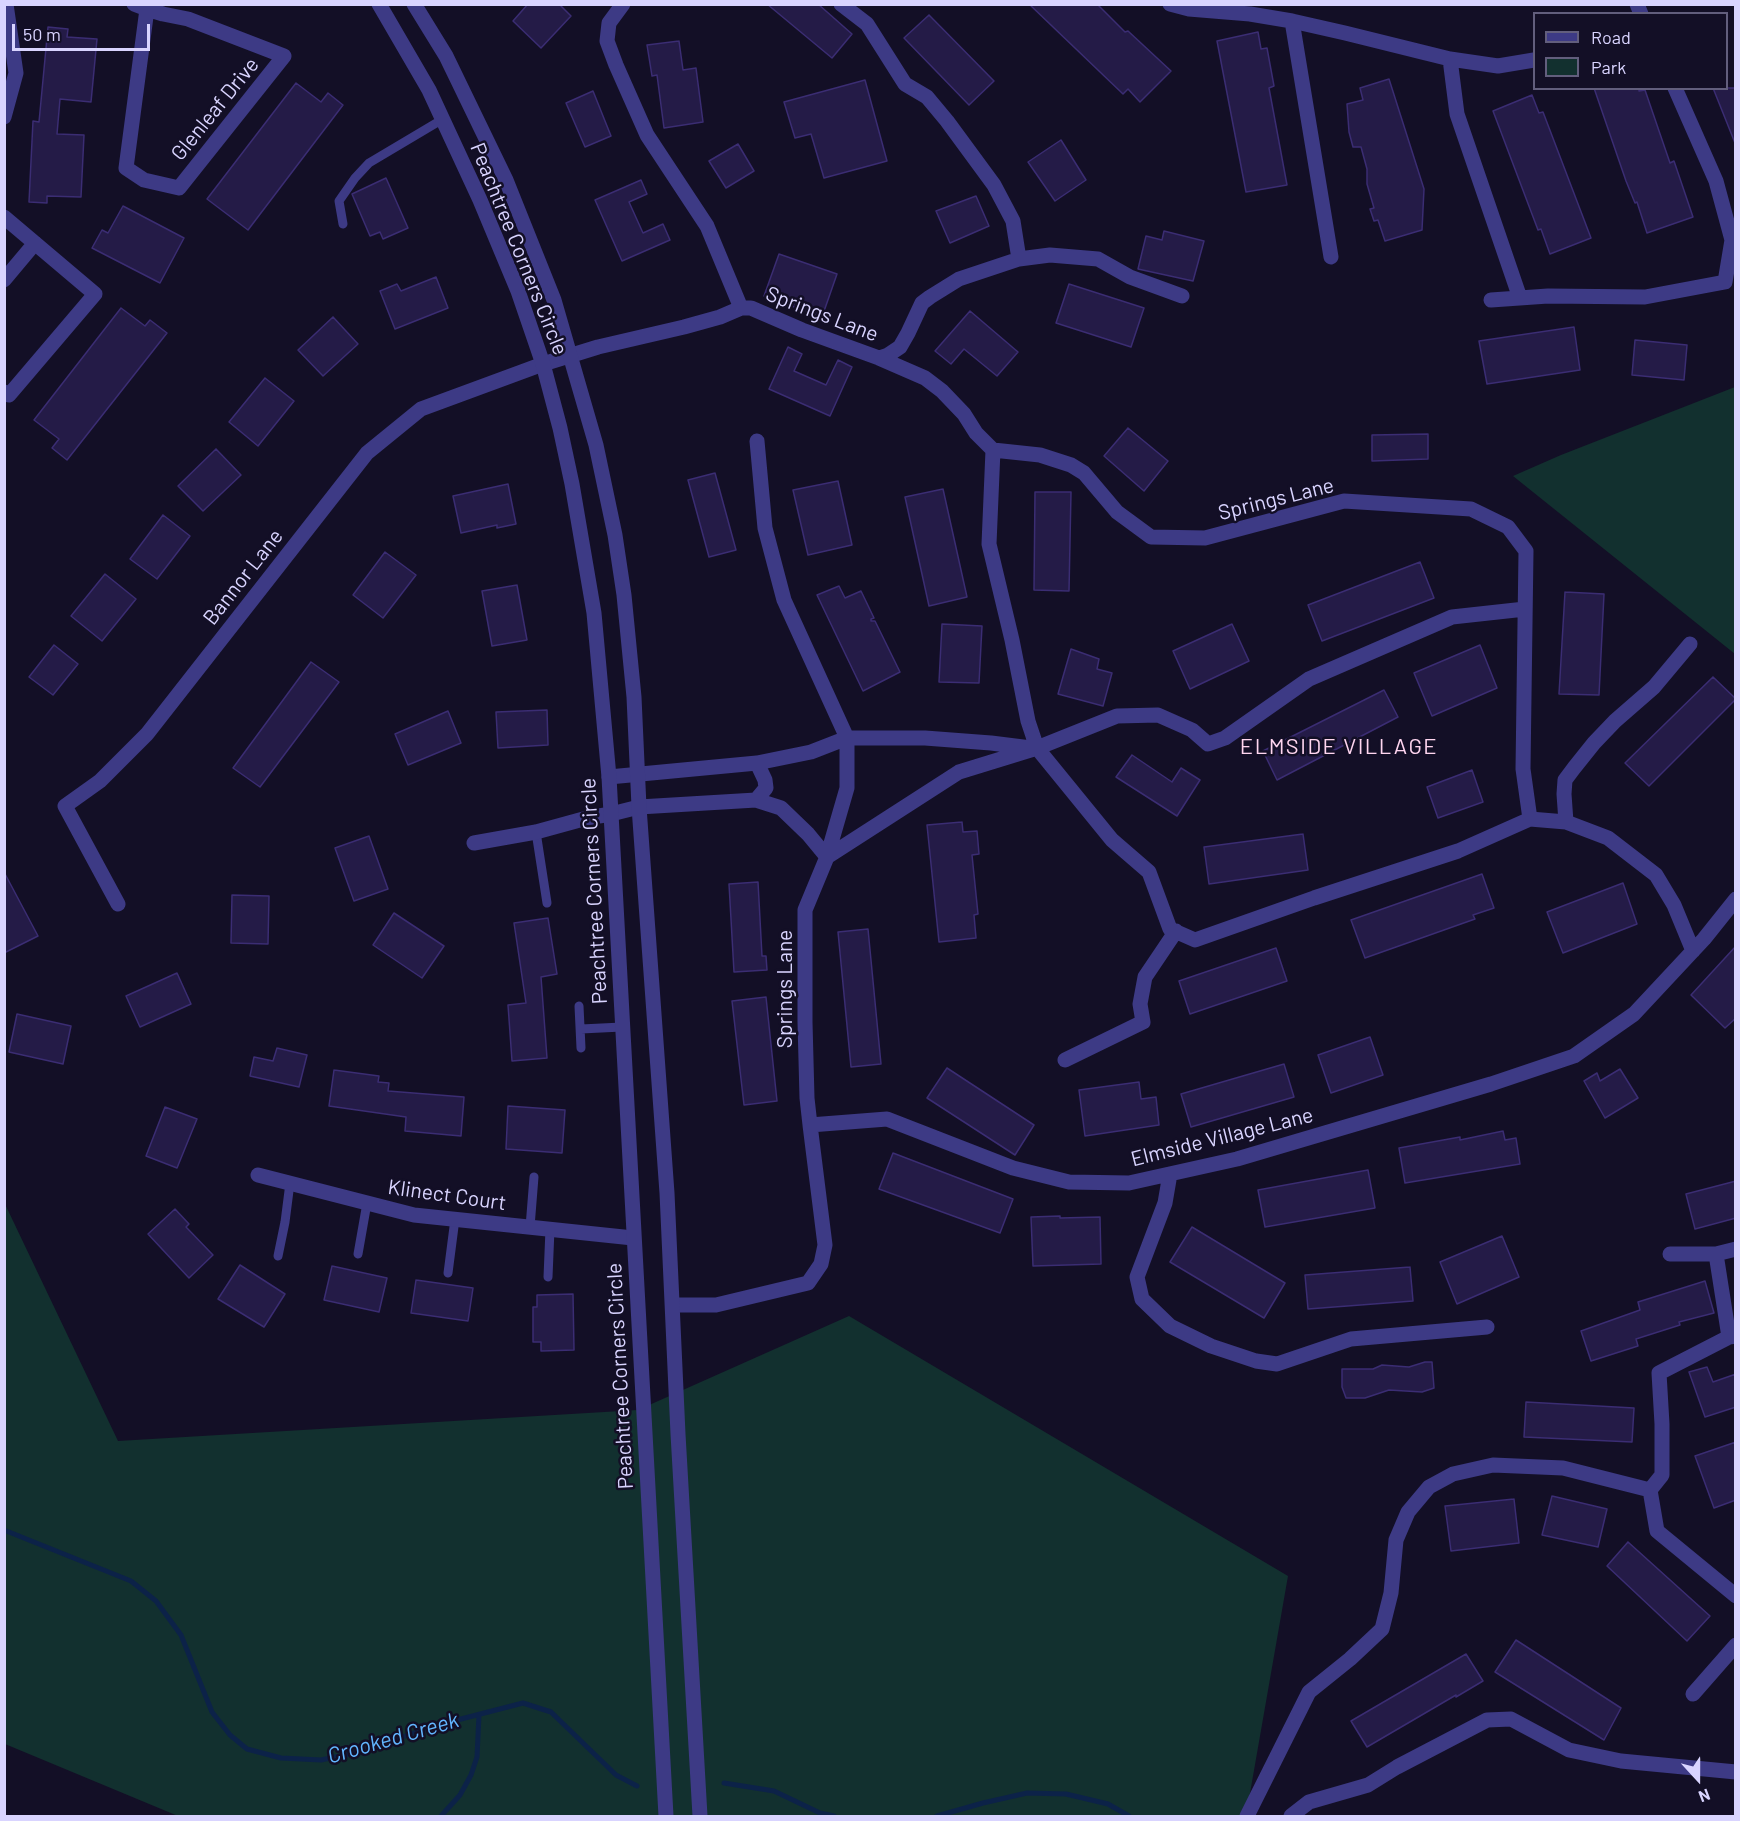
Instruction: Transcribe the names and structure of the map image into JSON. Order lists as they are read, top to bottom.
{
  "streets": {
    "street": [
      "Glenleaf Drive",
      "Peachtree Corners Circle",
      "Springs Lane",
      "Bannor Lane",
      "Elmside Village Lane",
      "Klinect Court"
    ]
  },
  "crossings": [
    ["Peachtree Corners Circle", "Springs Lane"],
    ["Peachtree Corners Circle", "Bannor Lane"],
    ["Peachtree Corners Circle", "Klinect Court"],
    ["Springs Lane", "Bannor Lane"],
    ["Springs Lane", "Elmside Village Lane"]
  ],
  "districts": ["ELMSIDE VILLAGE"],
  "water": ["Crooked Creek"],
  "legend": ["Road", "Park"],
  "scale_bar": "50 m",
  "north": "bottom"
}
